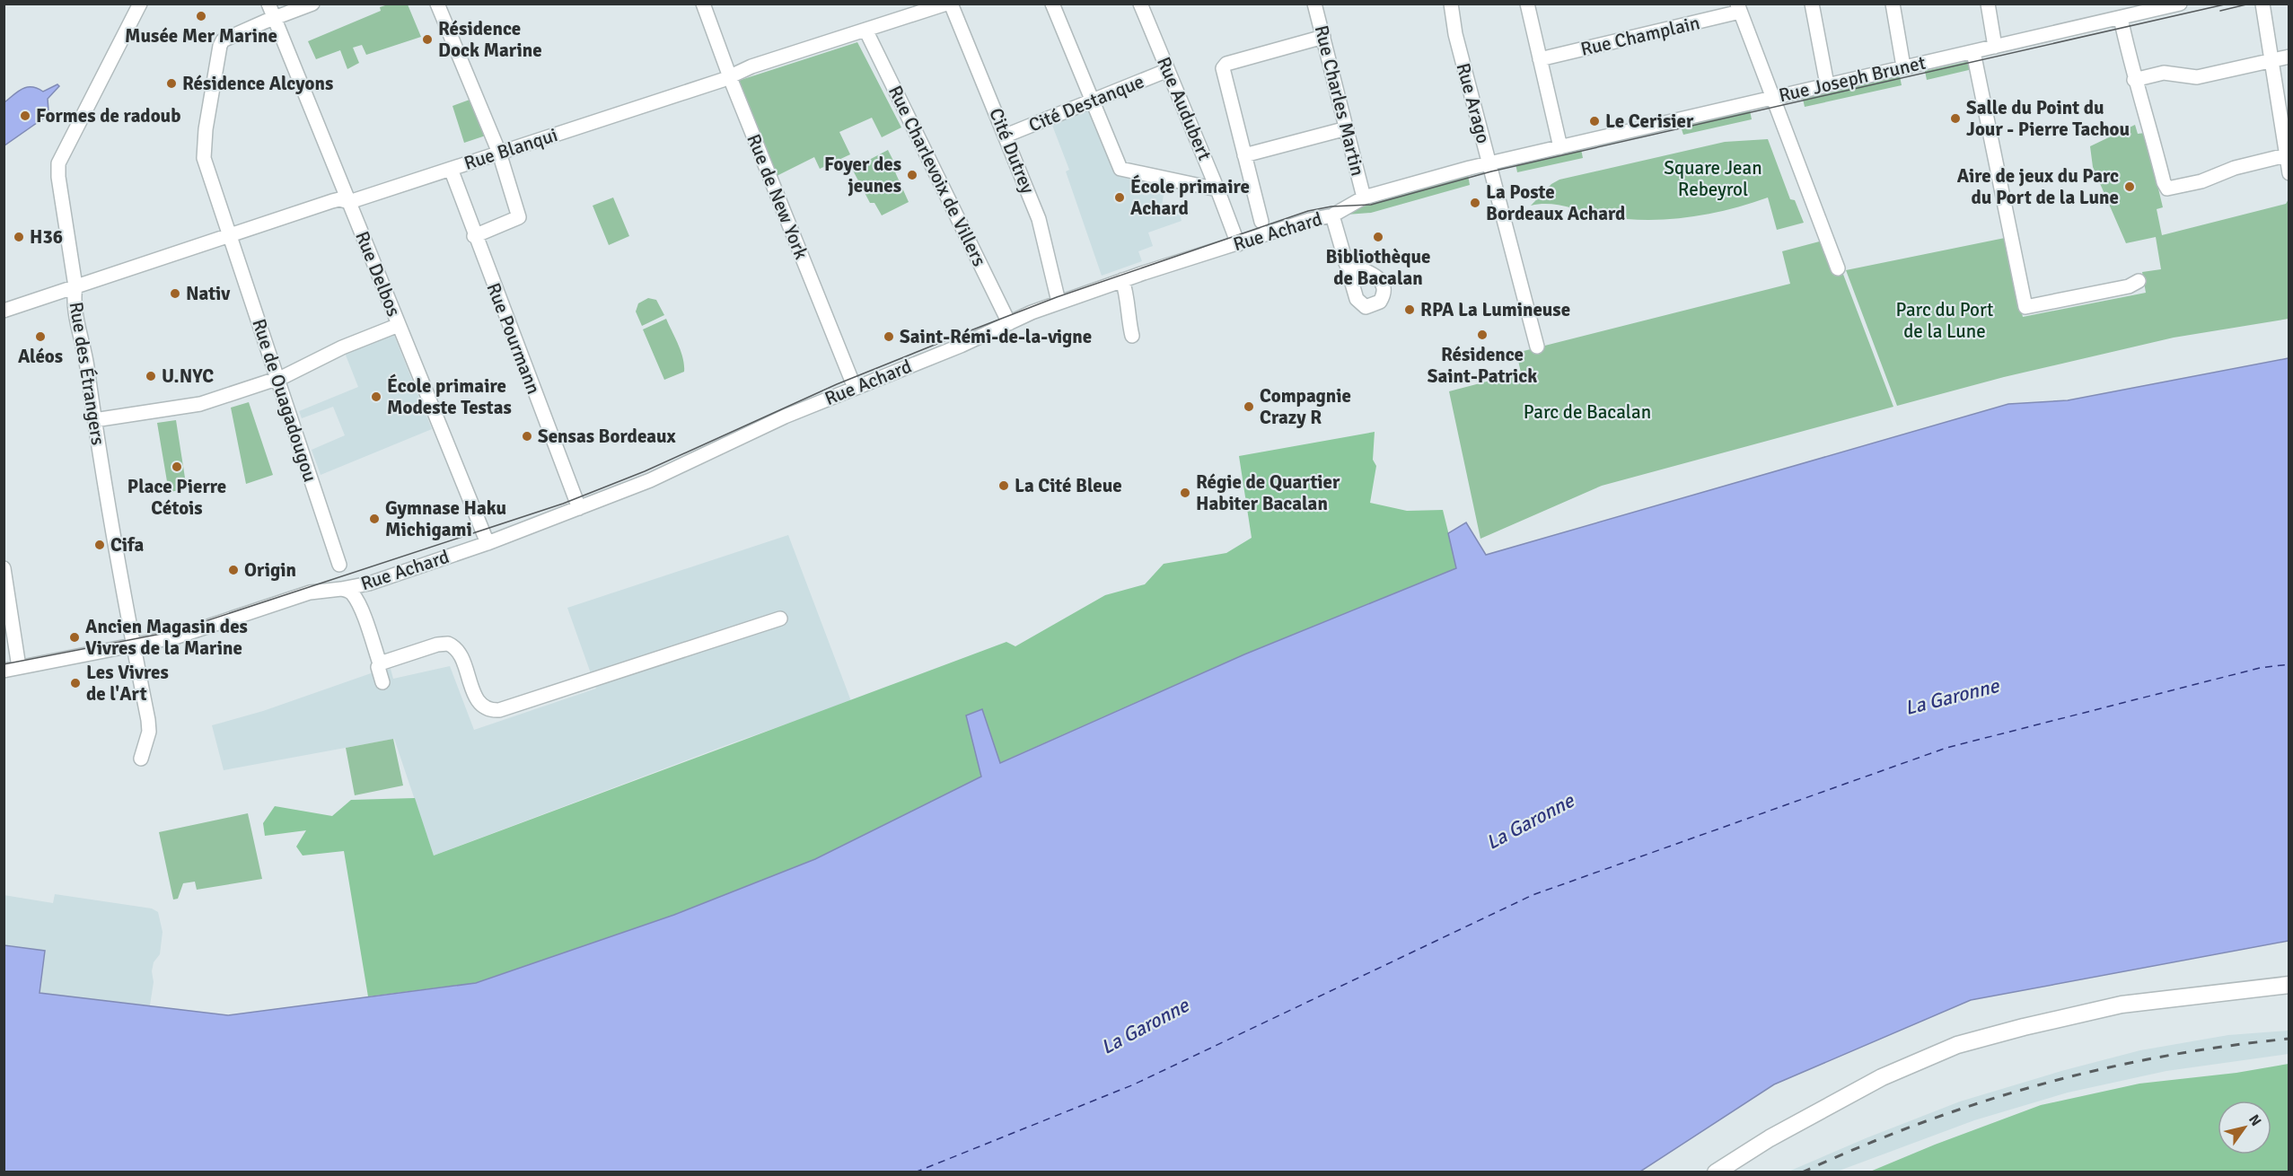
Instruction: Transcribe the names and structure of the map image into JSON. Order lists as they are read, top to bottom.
{
  "streets": {
    "street": [
      "Rue Champlain",
      "Rue Joseph Brunet",
      "Rue Charles Martin",
      "Cité Destanque",
      "Rue Arago",
      "Rue Audubert",
      "Rue Blanqui",
      "Cité Dutrey",
      "Rue Charlevoix de Villers",
      "Rue de New York",
      "Rue Achard",
      "Rue Delbos",
      "Rue Pourmann",
      "Rue des Étrangers",
      "Rue de Ouagadougou"
    ]
  },
  "crossings": [
    ["Rue Joseph Brunet", "Rue Achard"],
    ["Rue Charles Martin", "Rue Achard"],
    ["Cité Destanque", "Rue Audubert"],
    ["Cité Destanque", "Cité Dutrey"],
    ["Rue Arago", "Rue Achard"],
    ["Rue Audubert", "Rue Achard"],
    ["Rue Blanqui", "Rue Charlevoix de Villers"],
    ["Rue Blanqui", "Rue de New York"],
    ["Rue Blanqui", "Rue Delbos"],
    ["Rue Blanqui", "Rue Pourmann"],
    ["Rue Blanqui", "Rue des Étrangers"],
    ["Rue Blanqui", "Rue de Ouagadougou"],
    ["Cité Dutrey", "Rue Achard"],
    ["Rue Charlevoix de Villers", "Rue Achard"],
    ["Rue de New York", "Rue Achard"],
    ["Rue Achard", "Rue Delbos"],
    ["Rue Achard", "Rue Pourmann"],
    ["Rue Achard", "Rue des Étrangers"],
    ["Rue Delbos", "Rue de Ouagadougou"]
  ],
  "water": ["La Garonne"],
  "parks": ["Square Jean Rebeyrol", "Parc du Port de la Lune", "Parc de Bacalan"],
  "places": [
    "Musée Mer Marine",
    "Résidence Dock Marine",
    "Résidence Alcyons",
    "Formes de radoub",
    "Salle du Point du Jour - Pierre Tachou",
    "Le Cerisier",
    "Foyer des jeunes",
    "Aire de jeux du Parc du Port de la Lune",
    "École primaire Achard",
    "La Poste Bordeaux Achard",
    "H36",
    "Bibliothèque de Bacalan",
    "Nativ",
    "RPA La Lumineuse",
    "Résidence Saint-Patrick",
    "Aléos",
    "Saint-Rémi-de-la-vigne",
    "U.NYC",
    "École primaire Modeste Testas",
    "Compagnie Crazy R",
    "Sensas Bordeaux",
    "Place Pierre Cétois",
    "La Cité Bleue",
    "Régie de Quartier Habiter Bacalan",
    "Gymnase Haku Michigami",
    "Cifa",
    "Origin",
    "Ancien Magasin des Vivres de la Marine",
    "Les Vivres de l'Art"
  ],
  "north": "top right"
}
